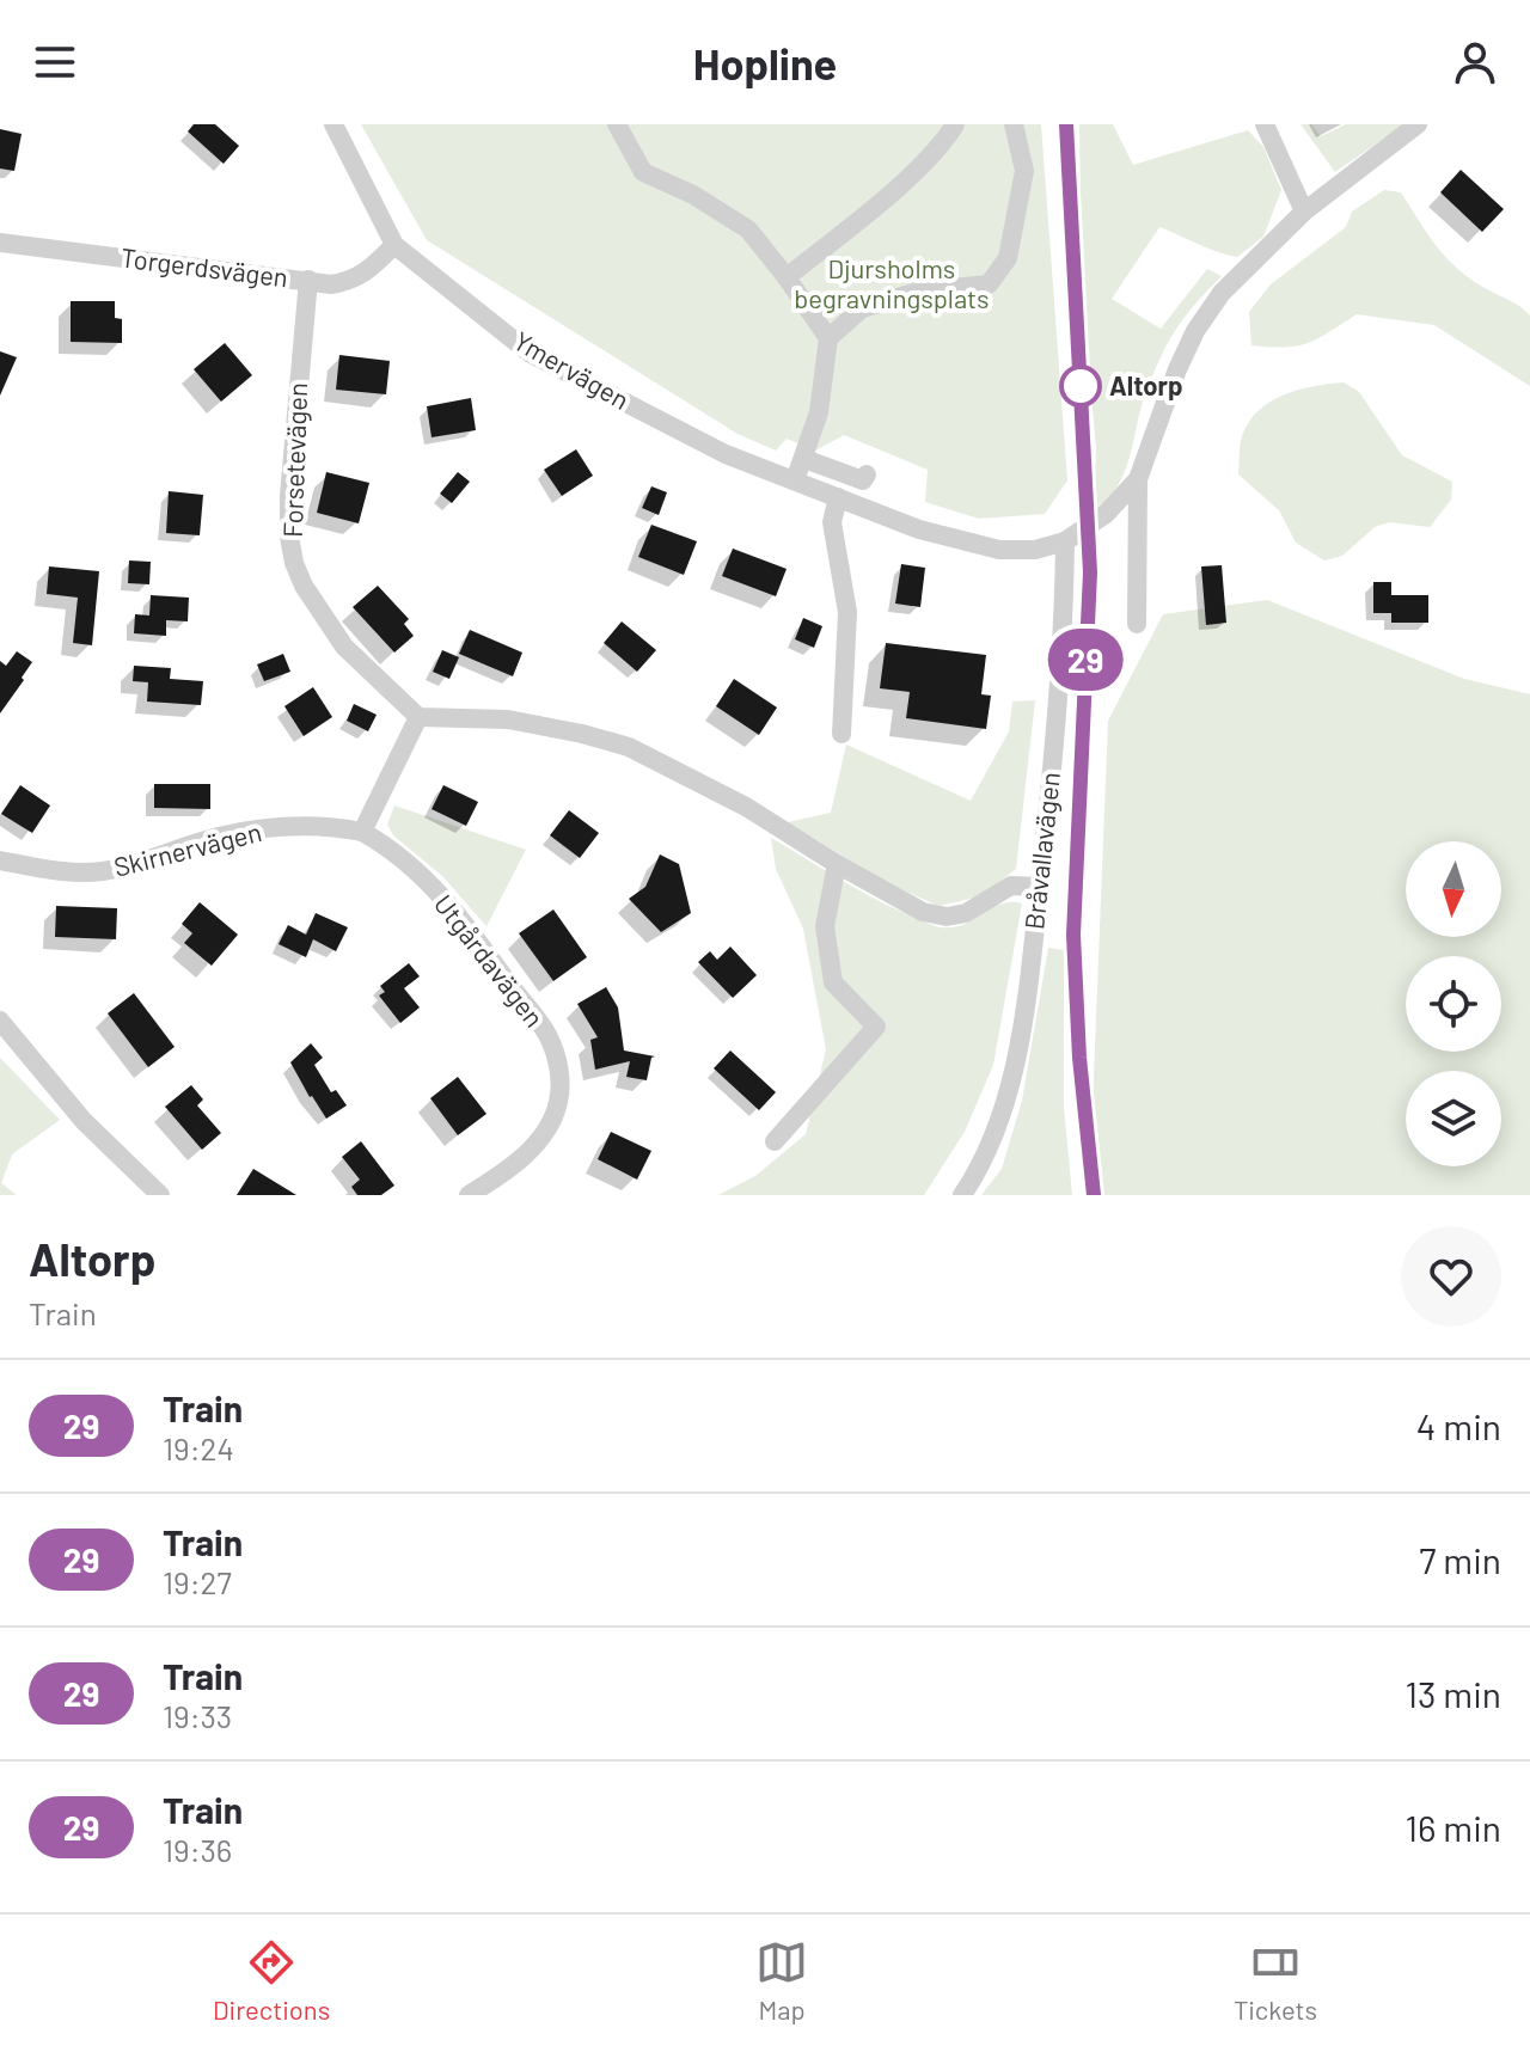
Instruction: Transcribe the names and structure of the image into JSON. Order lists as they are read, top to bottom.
{
  "streets": {
    "street": [
      "Torgerdsvägen",
      "Ymervägen",
      "Forsetevägen",
      "Skirnervägen",
      "Bråvallavägen",
      "Utgårdavägen"
    ]
  },
  "crossings": [
    ["Torgerdsvägen", "Ymervägen"],
    ["Torgerdsvägen", "Forsetevägen"],
    ["Ymervägen", "Bråvallavägen"],
    ["Skirnervägen", "Utgårdavägen"]
  ],
  "parks": ["Djursholms begravningsplats"],
  "places": ["Altorp"],
  "north": "bottom",
  "page": {
    "header": "Hopline",
    "on_map": "29",
    "heading": ["Altorp", "Train"],
    "list": [
      {
        "mark": "29",
        "name": "Train",
        "note": "19:24",
        "value": "4 min"
      },
      {
        "mark": "29",
        "name": "Train",
        "note": "19:27",
        "value": "7 min"
      },
      {
        "mark": "29",
        "name": "Train",
        "note": "19:33",
        "value": "13 min"
      },
      {
        "mark": "29",
        "name": "Train",
        "note": "19:36",
        "value": "16 min"
      }
    ],
    "tabs": ["Directions", "Map", "Tickets"]
  }
}
